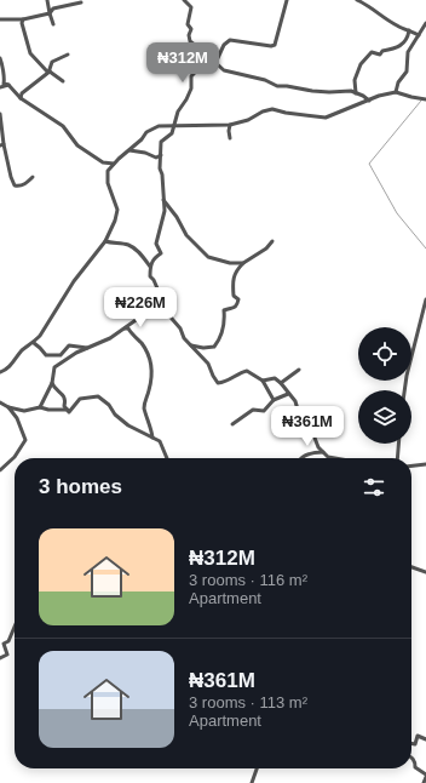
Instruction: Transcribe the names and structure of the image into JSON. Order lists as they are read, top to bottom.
{
  "page": {
    "price": ["₦312M", "₦226M", "₦361M"],
    "heading": "3 homes",
    "list": [
      {
        "name": "₦312M",
        "note": "3 rooms · 116 m² · Apartment"
      },
      {
        "name": "₦361M",
        "note": "3 rooms · 113 m² · Apartment"
      }
    ]
  }
}
